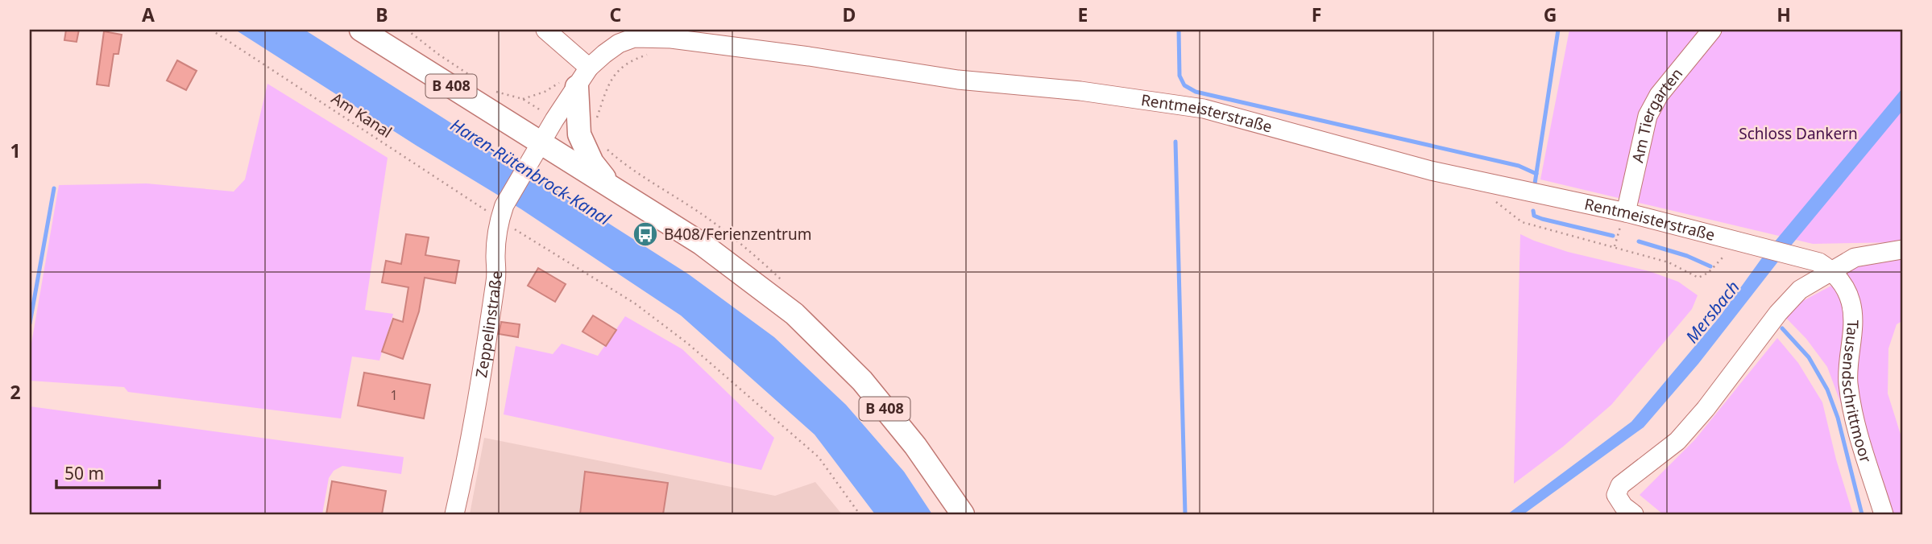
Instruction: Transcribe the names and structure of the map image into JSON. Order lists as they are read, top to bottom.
{
  "streets": {
    "main road": ["B 408"],
    "street": [
      "Rentmeisterstraße",
      "Am Tiergarten",
      "Zeppelinstraße",
      "Tausendschrittmoor"
    ],
    "path": ["Am Kanal"]
  },
  "crossings": [
    ["B 408", "Rentmeisterstraße"],
    ["B 408", "Zeppelinstraße"],
    ["Rentmeisterstraße", "Am Tiergarten"],
    ["Rentmeisterstraße", "Zeppelinstraße"],
    ["Rentmeisterstraße", "Tausendschrittmoor"],
    ["Am Kanal", "Zeppelinstraße"]
  ],
  "water": ["Haren-Rütenbrock-Kanal", "Mersbach"],
  "parks": ["Schloss Dankern"],
  "places": {
    "bus stop": ["B408/Ferienzentrum"]
  },
  "house_numbers": ["1"],
  "scale_bar": "50 m",
  "grid": {
    "columns": [
      "A",
      "B",
      "C",
      "D",
      "E",
      "F",
      "G",
      "H"
    ],
    "rows": ["1", "2"]
  }
}
